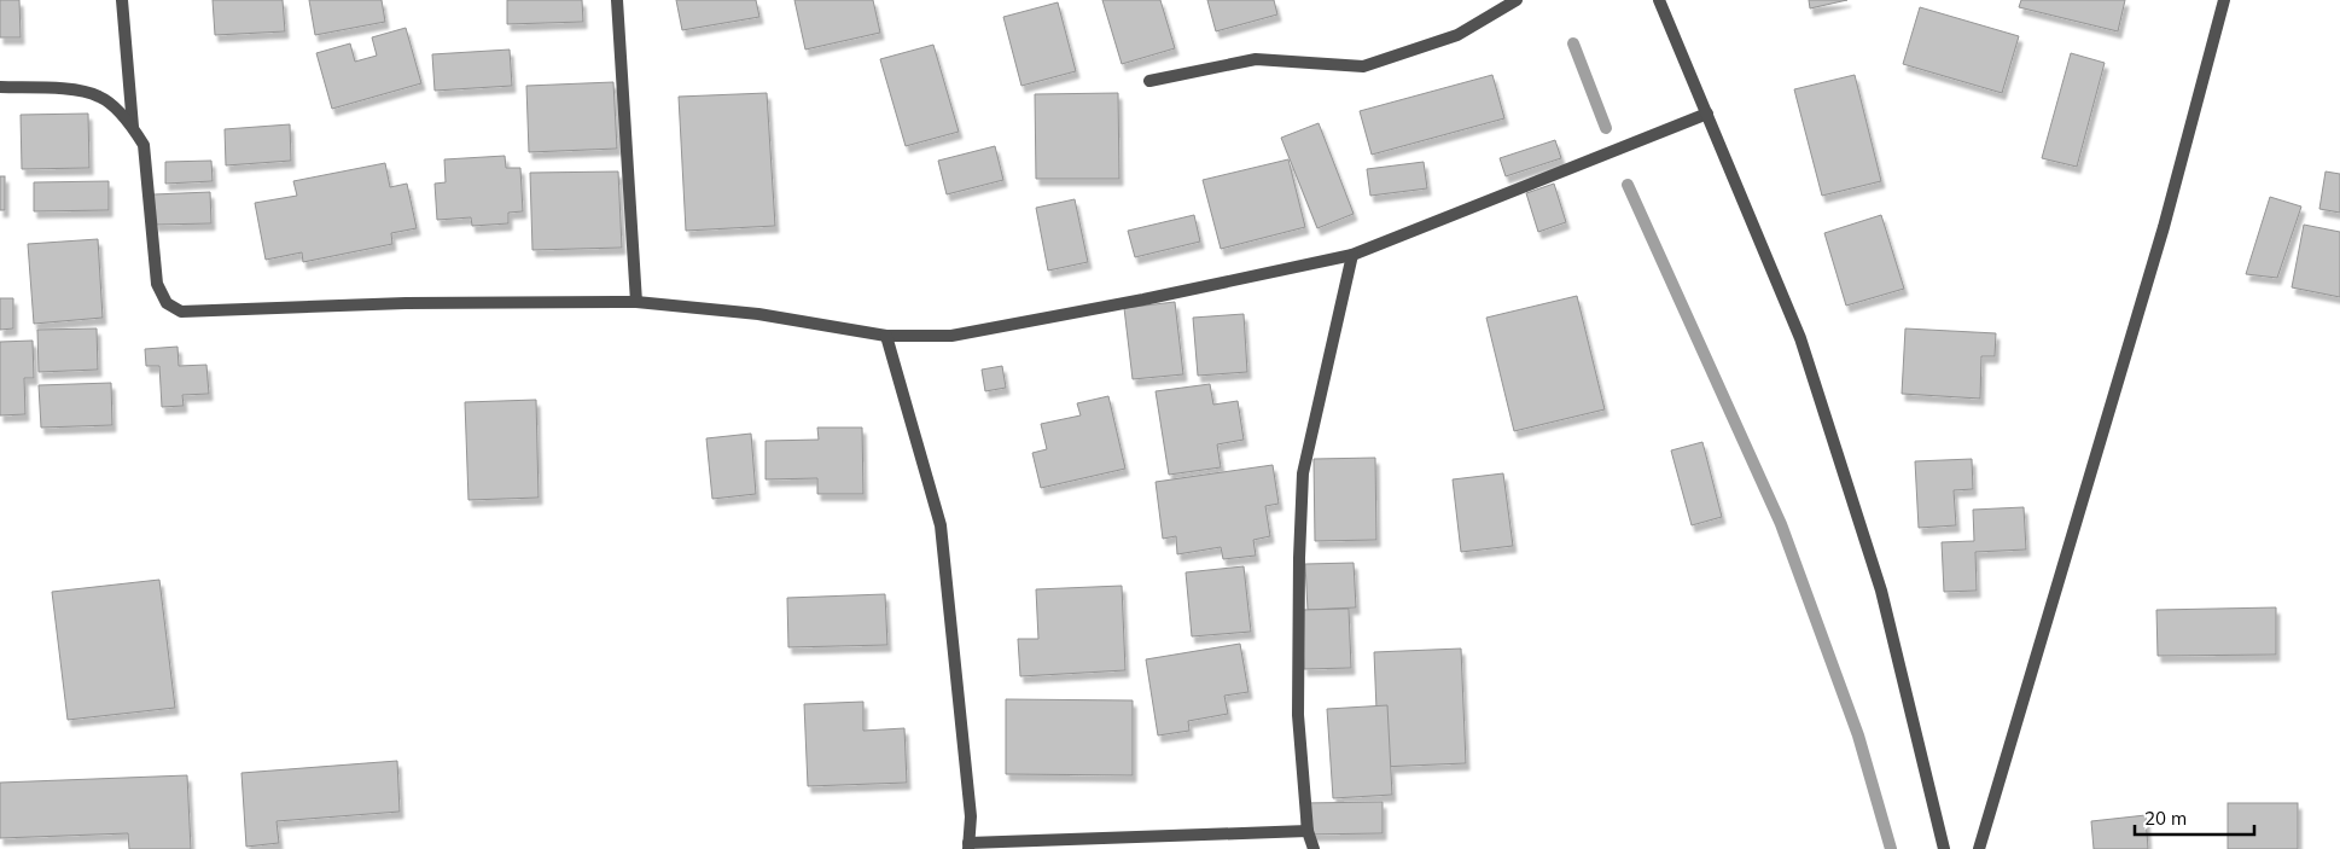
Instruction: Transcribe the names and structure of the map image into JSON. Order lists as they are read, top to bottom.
{
  "scale_bar": "20 m"
}
